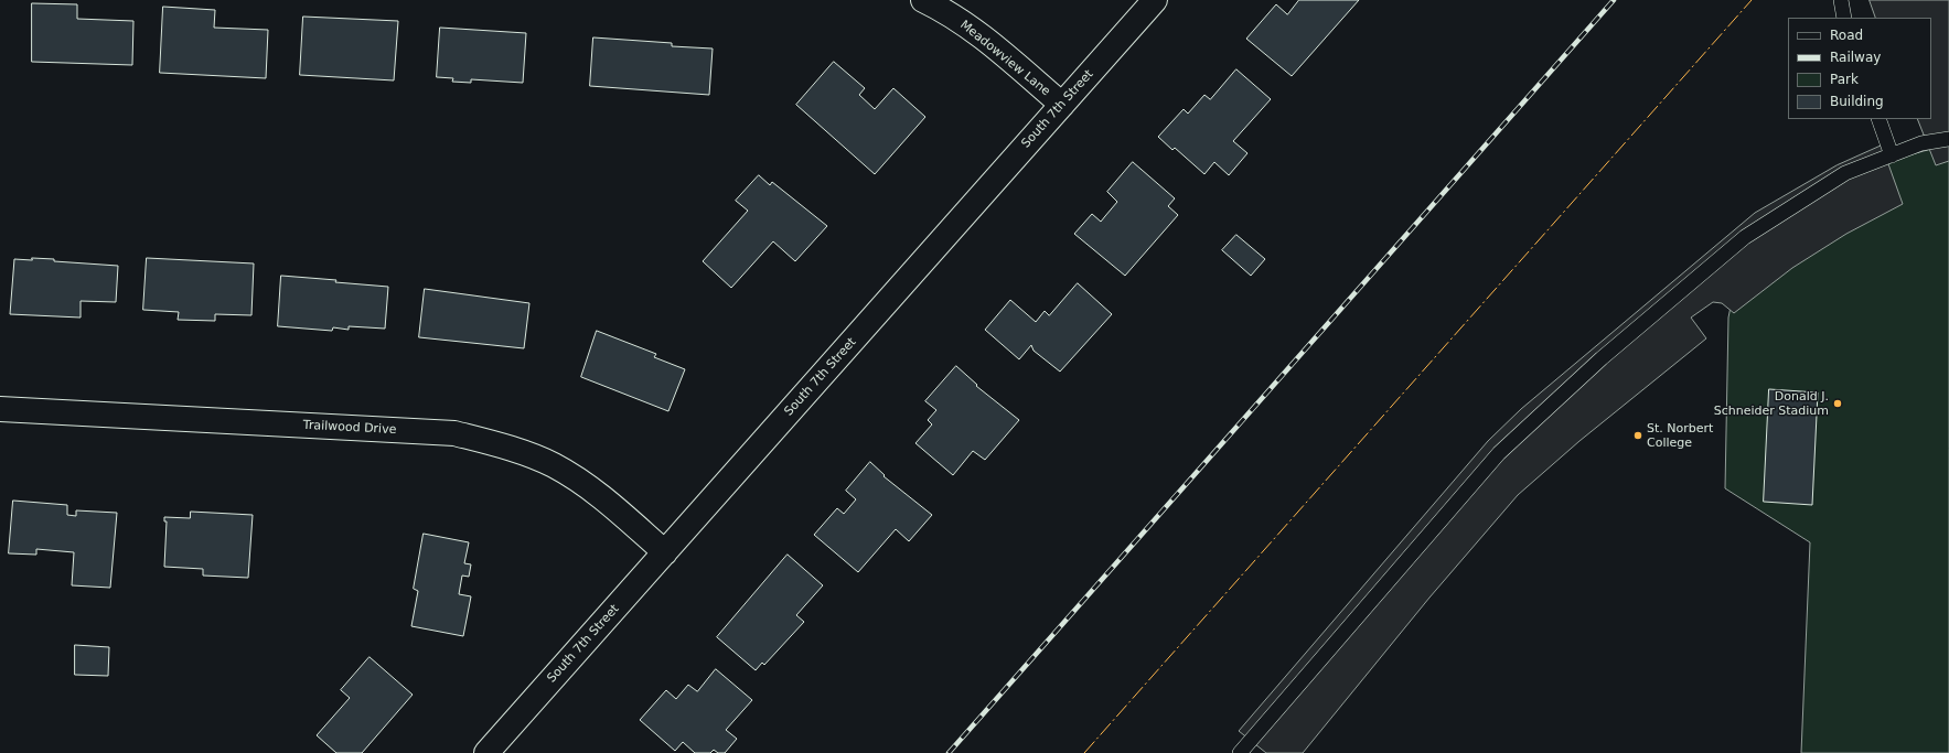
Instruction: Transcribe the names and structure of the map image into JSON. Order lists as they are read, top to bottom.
{
  "streets": {
    "street": ["Meadowview Lane", "South 7th Street", "Trailwood Drive"]
  },
  "crossings": [
    ["Meadowview Lane", "South 7th Street"],
    ["South 7th Street", "Trailwood Drive"]
  ],
  "places": ["Donald J. Schneider Stadium", "St. Norbert College"],
  "legend": [
    "Road",
    "Railway",
    "Park",
    "Building"
  ]
}
